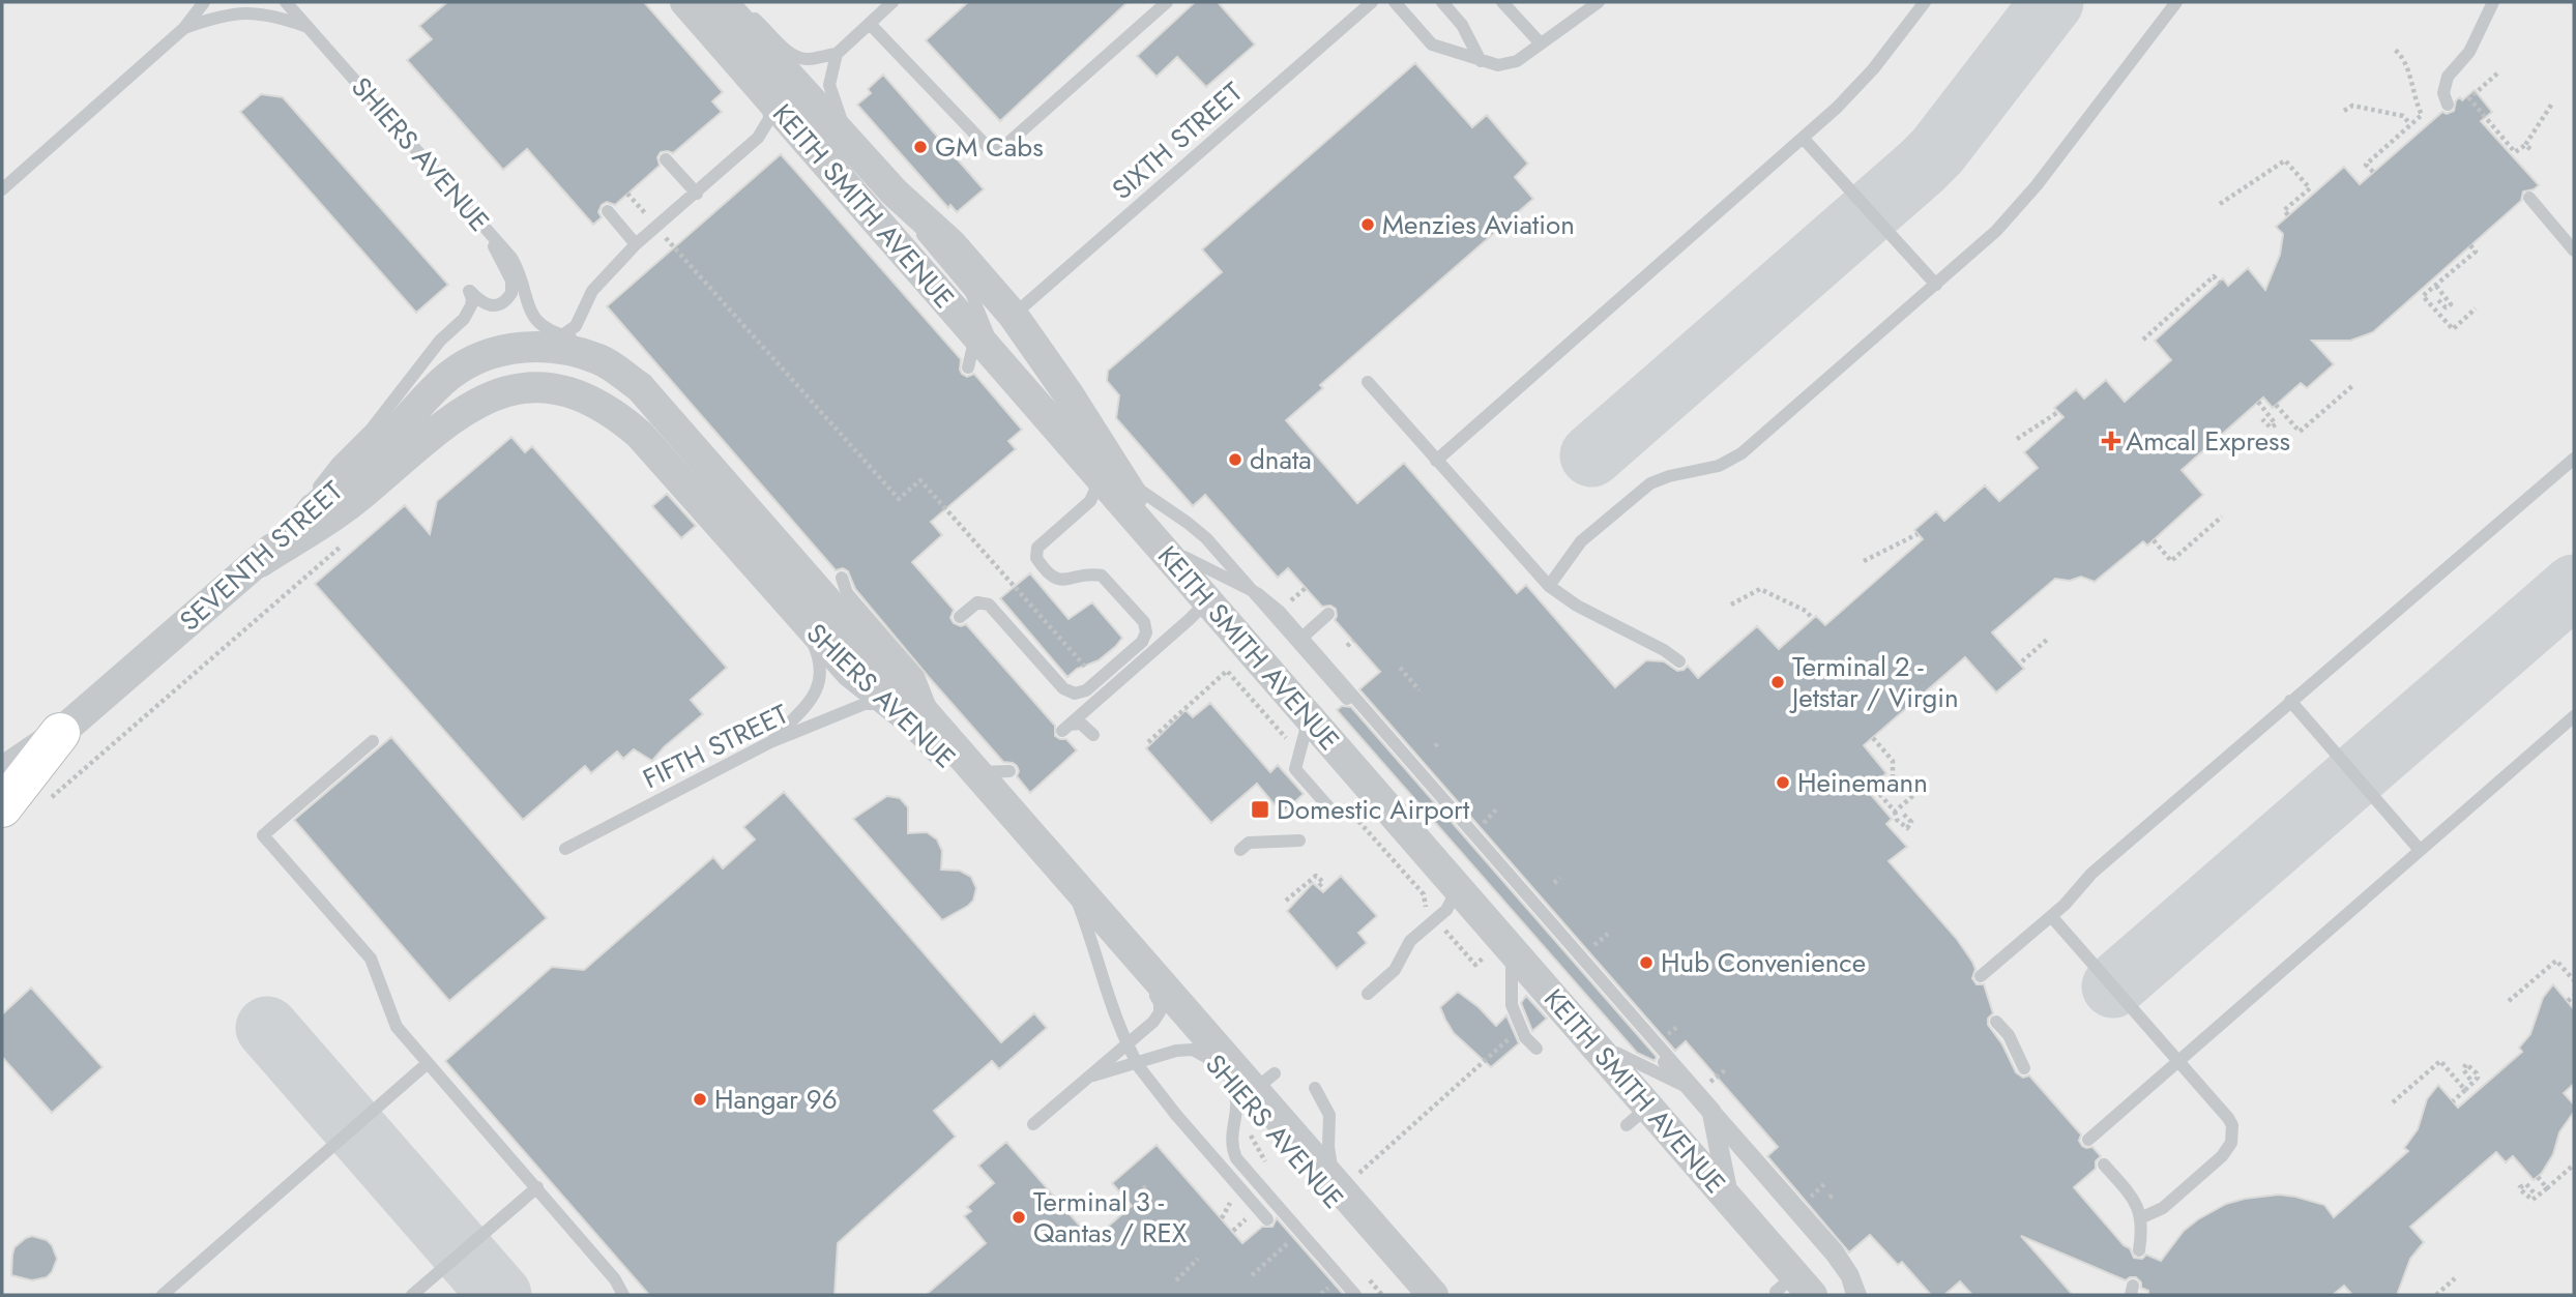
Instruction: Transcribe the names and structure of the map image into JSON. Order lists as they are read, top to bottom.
{
  "streets": {
    "street": ["SHIERS AVENUE", "KEITH SMITH AVENUE", "SEVENTH STREET"],
    "lane": ["SIXTH STREET", "FIFTH STREET"]
  },
  "crossings": [
    ["SIXTH STREET", "KEITH SMITH AVENUE"],
    ["SHIERS AVENUE", "SEVENTH STREET"],
    ["SHIERS AVENUE", "FIFTH STREET"]
  ],
  "places": {
    "other": [
      "GM Cabs",
      "Menzies Aviation",
      "dnata",
      "Terminal 2 - Jetstar / Virgin",
      "Heinemann",
      "Hub Convenience",
      "Hangar 96",
      "Terminal 3 - Qantas / REX"
    ],
    "health": ["Amcal Express"],
    "transit": ["Domestic Airport"]
  }
}
